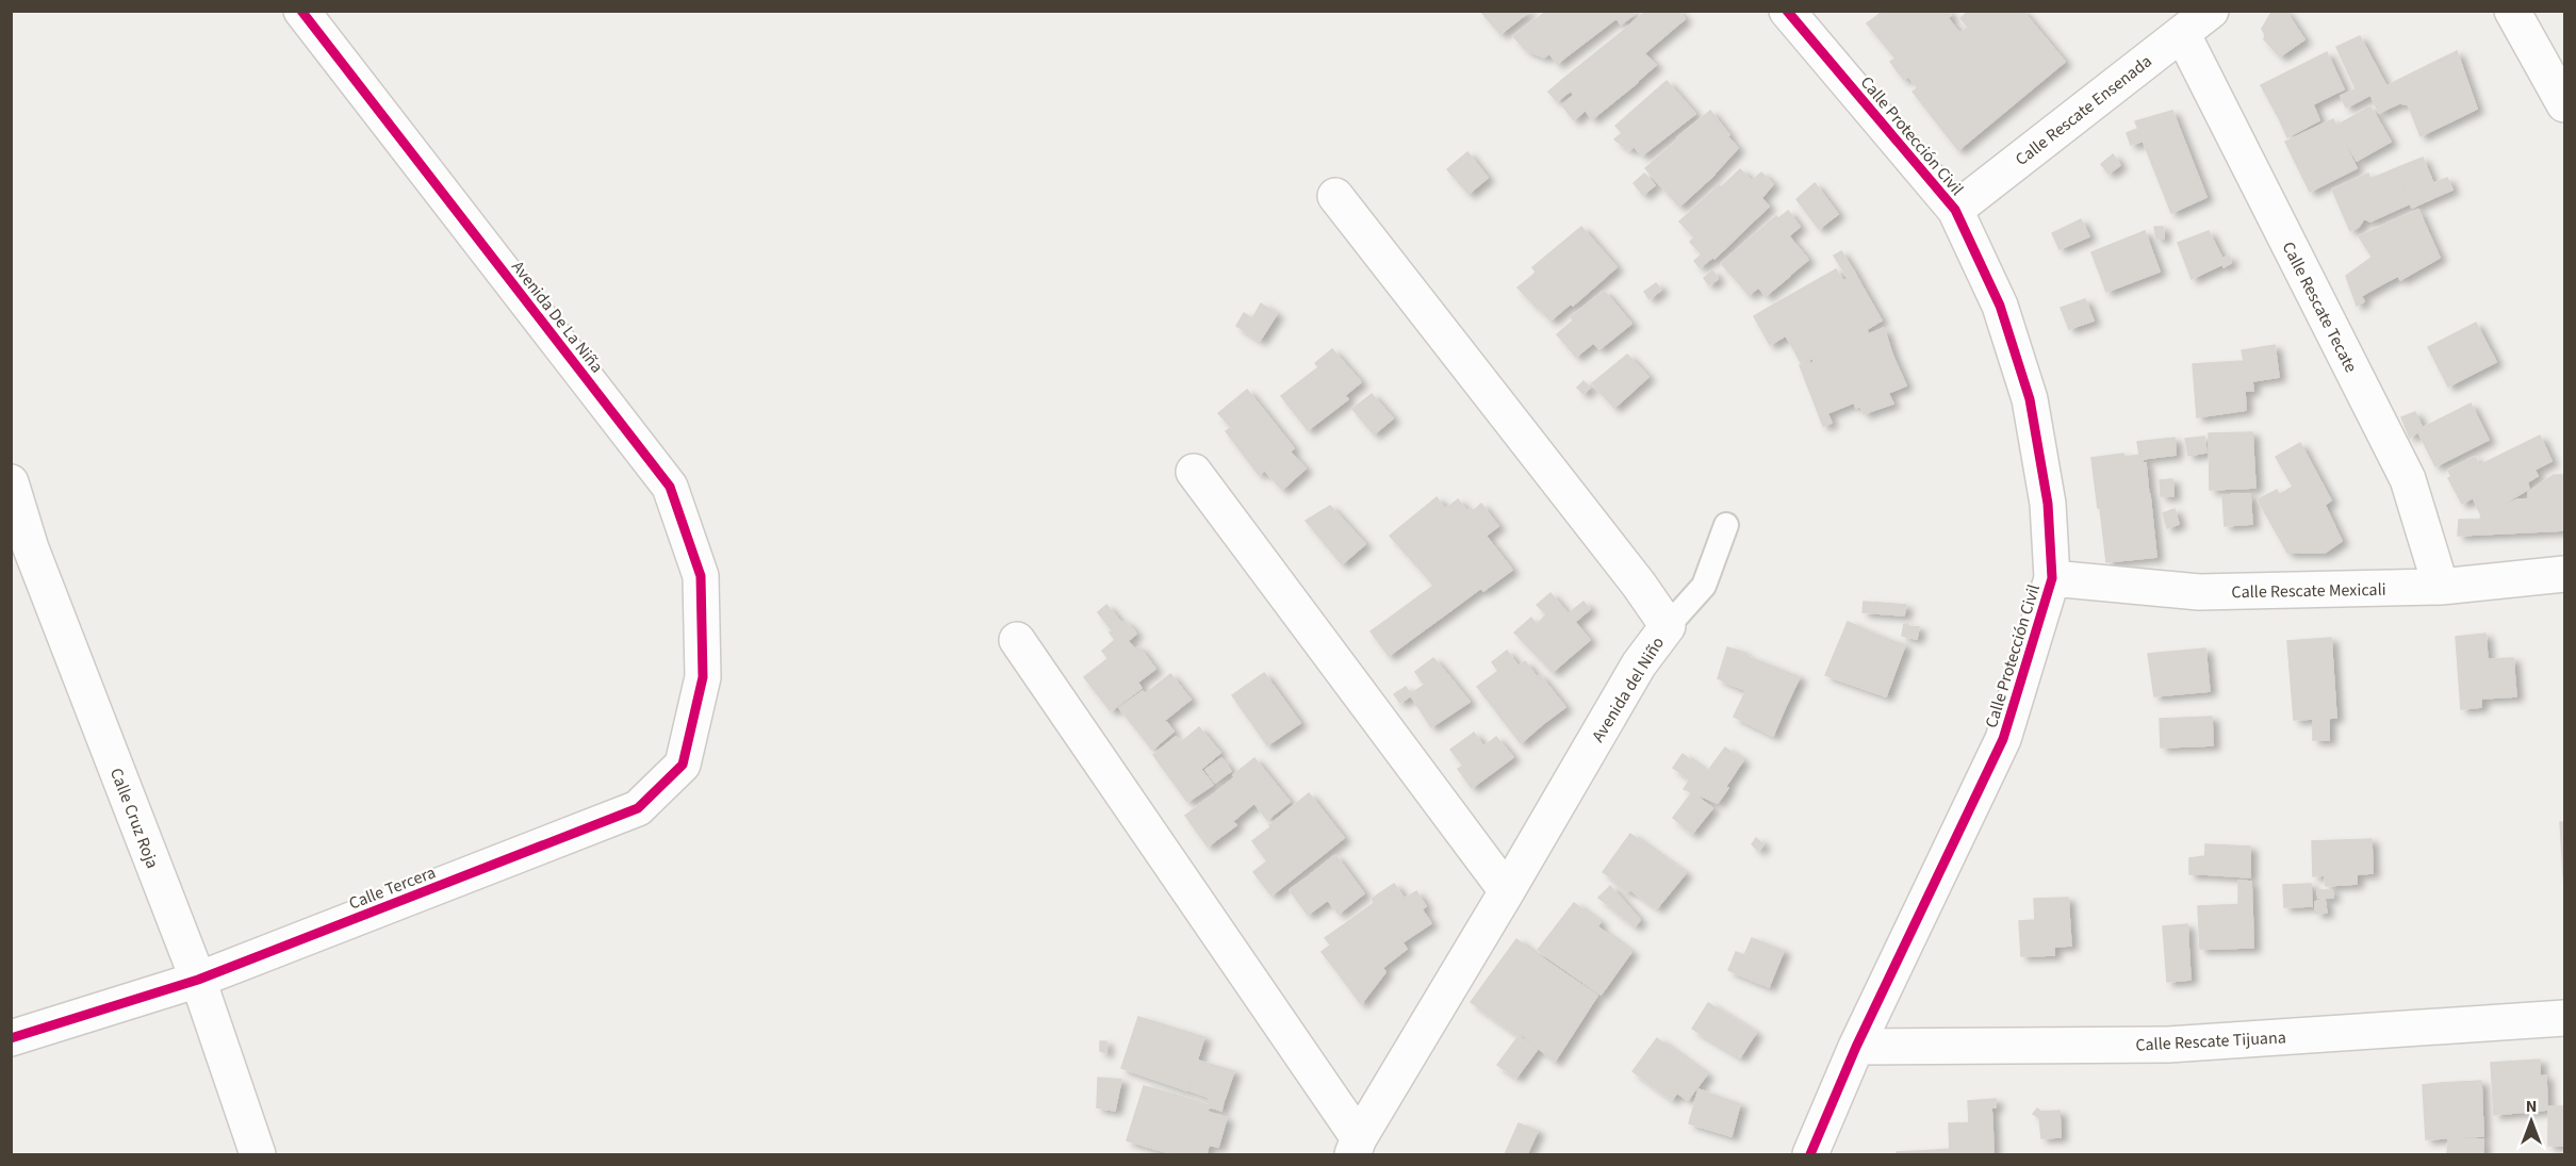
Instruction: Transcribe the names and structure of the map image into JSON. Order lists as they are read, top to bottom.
{
  "streets": {
    "street": [
      "Calle Rescate Ensenada",
      "Calle Protección Civil",
      "Calle Rescate Tecate",
      "Avenida De La Niña",
      "Calle Rescate Mexicali",
      "Avenida del Niño",
      "Calle Cruz Roja",
      "Calle Tercera",
      "Calle Rescate Tijuana"
    ]
  },
  "crossings": [
    ["Calle Rescate Ensenada", "Calle Protección Civil"],
    ["Calle Rescate Ensenada", "Calle Rescate Tecate"],
    ["Calle Protección Civil", "Calle Rescate Mexicali"],
    ["Calle Protección Civil", "Calle Rescate Tijuana"],
    ["Calle Rescate Tecate", "Calle Rescate Mexicali"],
    ["Avenida De La Niña", "Calle Tercera"],
    ["Calle Cruz Roja", "Calle Tercera"]
  ],
  "north": "top"
}
